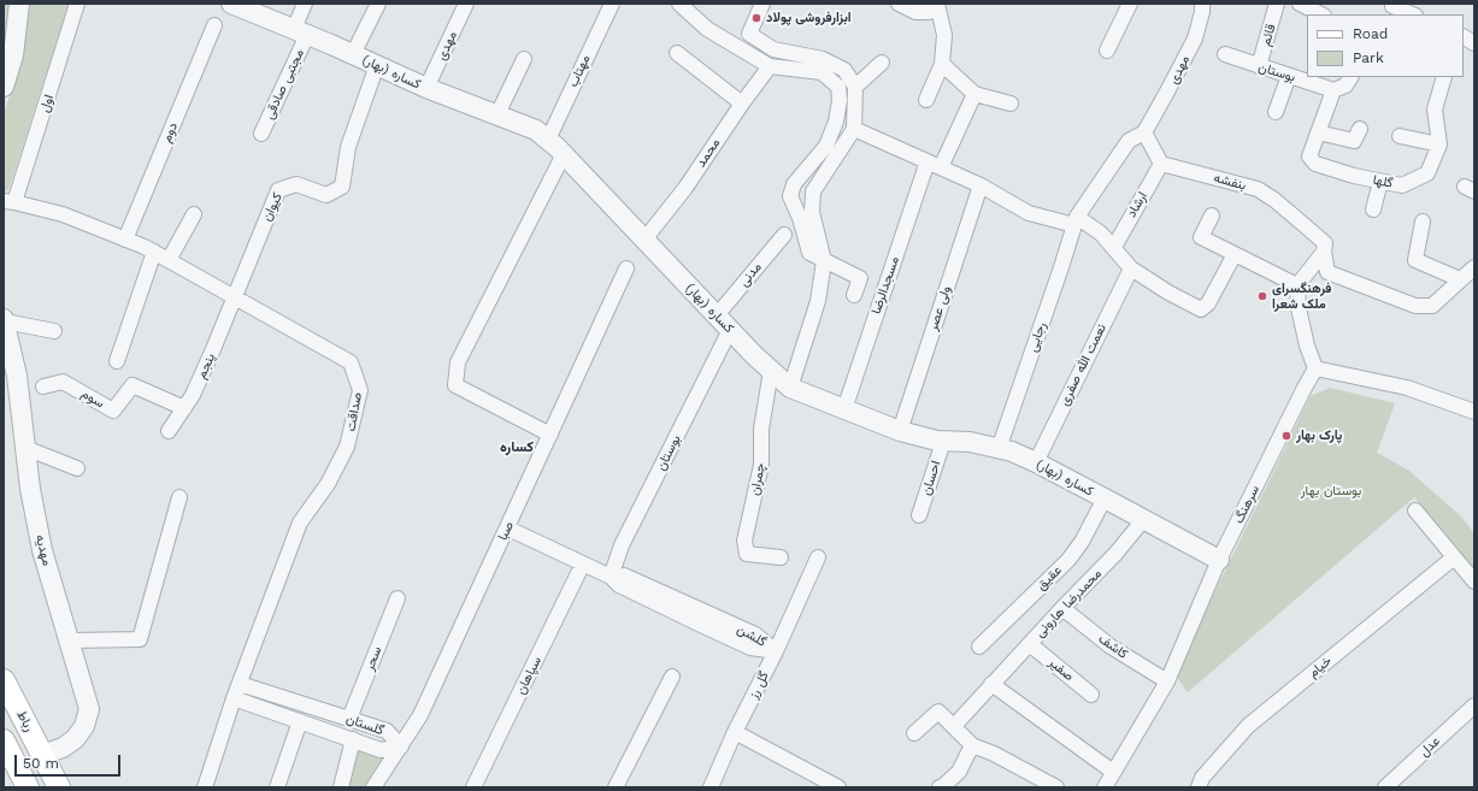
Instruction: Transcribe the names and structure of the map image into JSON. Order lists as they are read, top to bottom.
{
  "streets": {
    "main road": ["رباط"],
    "street": [
      "قائم",
      "مهدی",
      "مهتاب",
      "کساره (بهار)",
      "بوستان",
      "مجتبی صادقی",
      "اول",
      "دوم",
      "محمد",
      "بنفشه",
      "گلها",
      "ارشاد",
      "کیوان",
      "مدنی",
      "مسجدالرضا",
      "ولی عصر",
      "رجایی",
      "نعمت الله صفری",
      "پنجم",
      "سوم",
      "صداقت",
      "احسان",
      "چمران",
      "سرهنگ",
      "صبا",
      "مهدیه",
      "عقیق",
      "محمدرضا هارونی",
      "گلشن",
      "کاشف",
      "سحر",
      "خیام",
      "صفیر",
      "سپاهان",
      "گل رز",
      "گلستان",
      "عدل"
    ]
  },
  "crossings": [
    ["قائم", "بوستان"],
    ["مهدی", "کساره (بهار)"],
    ["مهتاب", "کساره (بهار)"],
    ["کساره (بهار)", "بوستان"],
    ["کساره (بهار)", "مجتبی صادقی"],
    ["کساره (بهار)", "محمد"],
    ["کساره (بهار)", "کیوان"],
    ["کساره (بهار)", "مدنی"],
    ["کساره (بهار)", "مسجدالرضا"],
    ["کساره (بهار)", "ولی عصر"],
    ["کساره (بهار)", "رجایی"],
    ["کساره (بهار)", "نعمت الله صفری"],
    ["کساره (بهار)", "احسان"],
    ["کساره (بهار)", "چمران"],
    ["کساره (بهار)", "سرهنگ"],
    ["کساره (بهار)", "عقیق"],
    ["کساره (بهار)", "محمدرضا هارونی"],
    ["بوستان", "گلها"],
    ["بوستان", "گلشن"],
    ["اول", "صداقت"],
    ["دوم", "صداقت"],
    ["بنفشه", "ارشاد"],
    ["کیوان", "پنجم"],
    ["کیوان", "صداقت"],
    ["پنجم", "سوم"],
    ["پنجم", "صداقت"],
    ["صداقت", "گلستان"],
    ["سرهنگ", "کاشف"],
    ["صبا", "گلشن"],
    ["صبا", "گلستان"],
    ["مهدیه", "رباط"],
    ["محمدرضا هارونی", "کاشف"],
    ["محمدرضا هارونی", "صفیر"],
    ["گلشن", "سپاهان"],
    ["گلشن", "گل رز"],
    ["سحر", "گلستان"]
  ],
  "districts": ["کساره"],
  "parks": ["بوستان بهار"],
  "places": ["ابزارفروشی پولاد", "فرهنگسرای ملک شعرا", "پارک بهار"],
  "legend": ["Road", "Park"],
  "scale_bar": "50 m"
}
